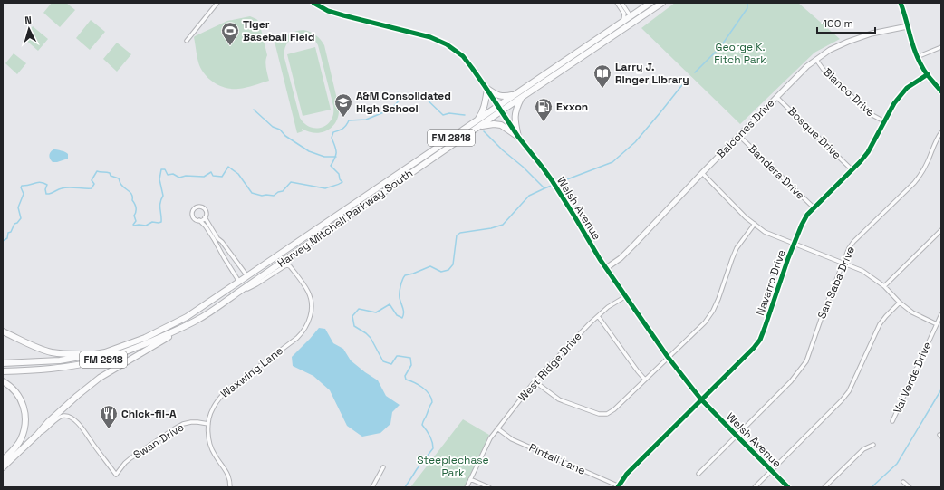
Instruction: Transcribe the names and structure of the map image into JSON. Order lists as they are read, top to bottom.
{
  "streets": {
    "highway": ["FM 2818", "Harvey Mitchell Parkway South"],
    "main road": ["Balcones Drive", "Welsh Avenue"],
    "street": [
      "Blanco Drive",
      "Bosque Drive",
      "Bandera Drive",
      "Navarro Drive",
      "San Saba Drive",
      "West Ridge Drive",
      "Waxwing Lane",
      "Val Verde Drive",
      "Swan Drive",
      "Pintail Lane"
    ]
  },
  "crossings": [
    ["Blanco Drive", "Balcones Drive"],
    ["Blanco Drive", "Navarro Drive"],
    ["Balcones Drive", "Bosque Drive"],
    ["Balcones Drive", "Bandera Drive"],
    ["Balcones Drive", "Welsh Avenue"],
    ["Bosque Drive", "Navarro Drive"],
    ["Bandera Drive", "Navarro Drive"],
    ["Welsh Avenue", "Harvey Mitchell Parkway South"],
    ["Welsh Avenue", "Navarro Drive"],
    ["Welsh Avenue", "San Saba Drive"],
    ["Welsh Avenue", "West Ridge Drive"],
    ["Navarro Drive", "Pintail Lane"],
    ["West Ridge Drive", "Pintail Lane"],
    ["Waxwing Lane", "Swan Drive"]
  ],
  "parks": ["George K. Fitch Park", "Steeplechase Park"],
  "places": {
    "sports": ["Tiger Baseball Field"],
    "library": ["Larry J. Ringer Library"],
    "school or university": ["A&M Consolidated High School"],
    "fuel station": ["Exxon"],
    "restaurant": ["Chick-fil-A"]
  },
  "scale_bar": "100 m",
  "north": "top"
}
